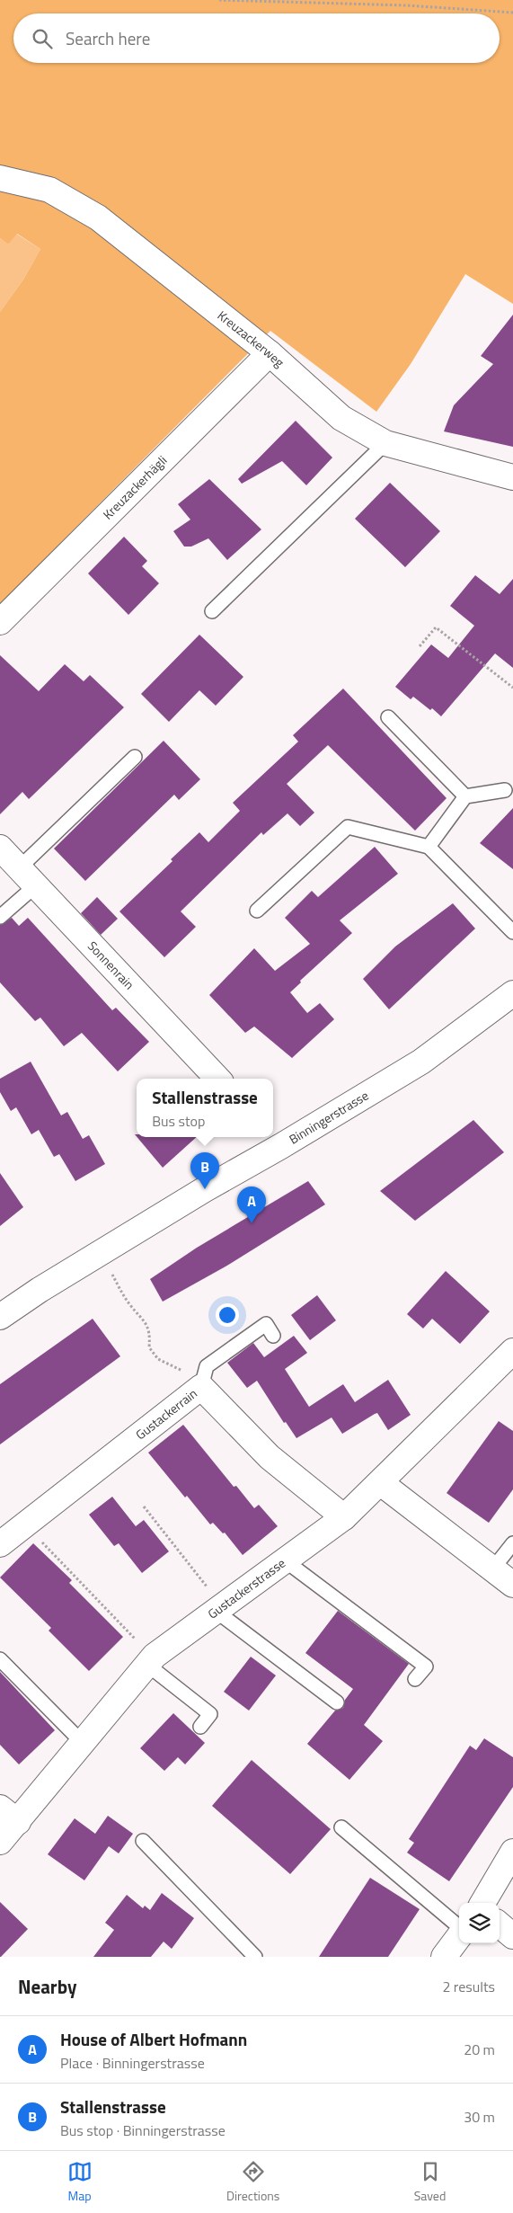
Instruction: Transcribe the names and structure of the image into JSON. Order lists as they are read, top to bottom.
{
  "streets": {
    "street": [
      "Kreuzackerweg",
      "Kreuzackerhägli",
      "Sonnenrain",
      "Binningerstrasse",
      "Gustackerrain",
      "Gustackerstrasse"
    ]
  },
  "crossings": [
    ["Kreuzackerweg", "Kreuzackerhägli"],
    ["Gustackerrain", "Gustackerstrasse"]
  ],
  "page": {
    "search": "Search here",
    "popup": ["Stallenstrasse", "Bus stop"],
    "pins": ["B", "A"],
    "heading": ["Nearby", "2 results"],
    "list": [
      {
        "mark": "A",
        "name": "House of Albert Hofmann",
        "note": "Place · Binningerstrasse",
        "value": "20 m"
      },
      {
        "mark": "B",
        "name": "Stallenstrasse",
        "note": "Bus stop · Binningerstrasse",
        "value": "30 m"
      }
    ],
    "nav": ["Map", "Directions", "Saved"]
  }
}
